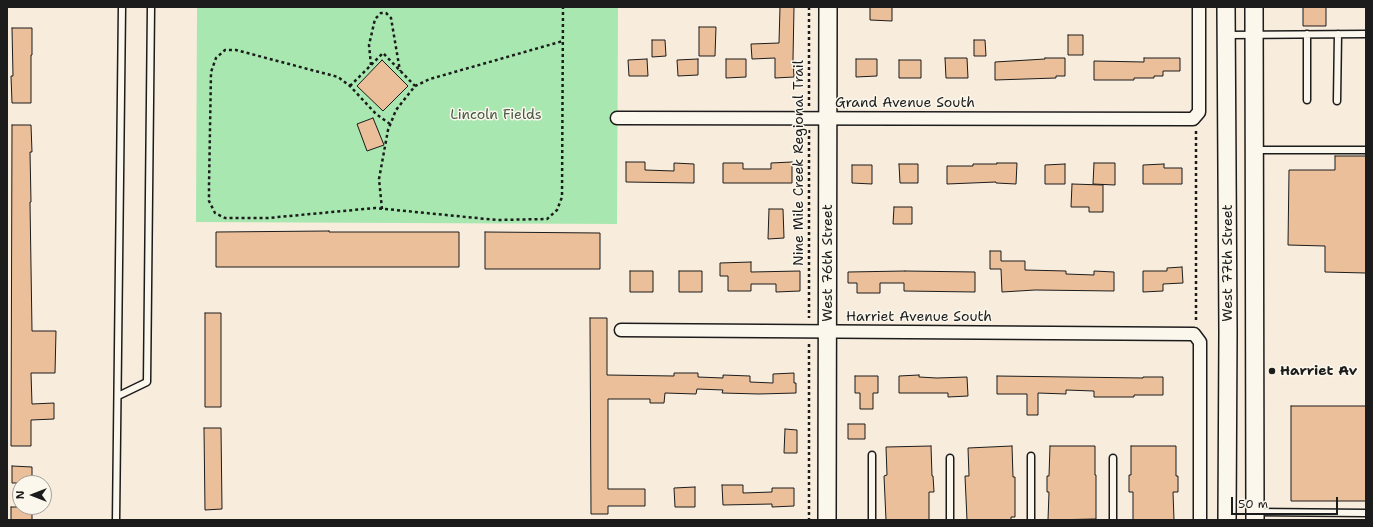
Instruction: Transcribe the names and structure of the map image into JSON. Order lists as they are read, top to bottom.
{
  "streets": {
    "street": [
      "Grand Avenue South",
      "West 76th Street",
      "West 77th Street",
      "Harriet Avenue South"
    ],
    "path": ["Nine Mile Creek Regional Trail"]
  },
  "crossings": [
    ["Grand Avenue South", "Nine Mile Creek Regional Trail"],
    ["Grand Avenue South", "West 76th Street"],
    ["West 76th Street", "Harriet Avenue South"]
  ],
  "parks": ["Lincoln Fields"],
  "places": ["Harriet Av"],
  "scale_bar": "50 m",
  "north": "left"
}
